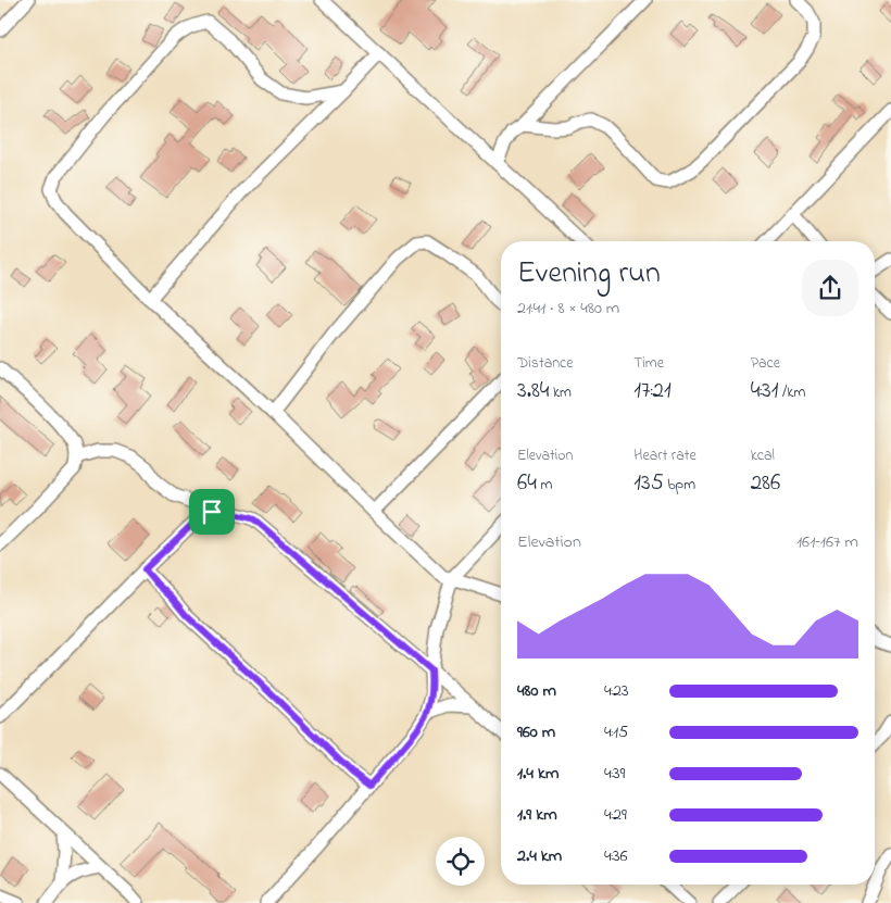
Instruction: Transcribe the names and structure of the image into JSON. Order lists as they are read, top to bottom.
{
  "page": {
    "heading": ["Evening run", "21:41 · 8 × 480 m"],
    "stats": [
      ["Distance", "3.84 km"],
      ["Time", "17:21"],
      ["Pace", "4:31 /km"],
      ["Elevation", "64 m"],
      ["Heart rate", "135 bpm"],
      ["kcal", "286"]
    ],
    "chart": ["Elevation", "161–167 m"],
    "list": [
      {
        "name": "480 m",
        "note": "4:23"
      },
      {
        "name": "960 m",
        "note": "4:15"
      },
      {
        "name": "1.4 km",
        "note": "4:39"
      },
      {
        "name": "1.9 km",
        "note": "4:29"
      },
      {
        "name": "2.4 km",
        "note": "4:36"
      }
    ]
  }
}
